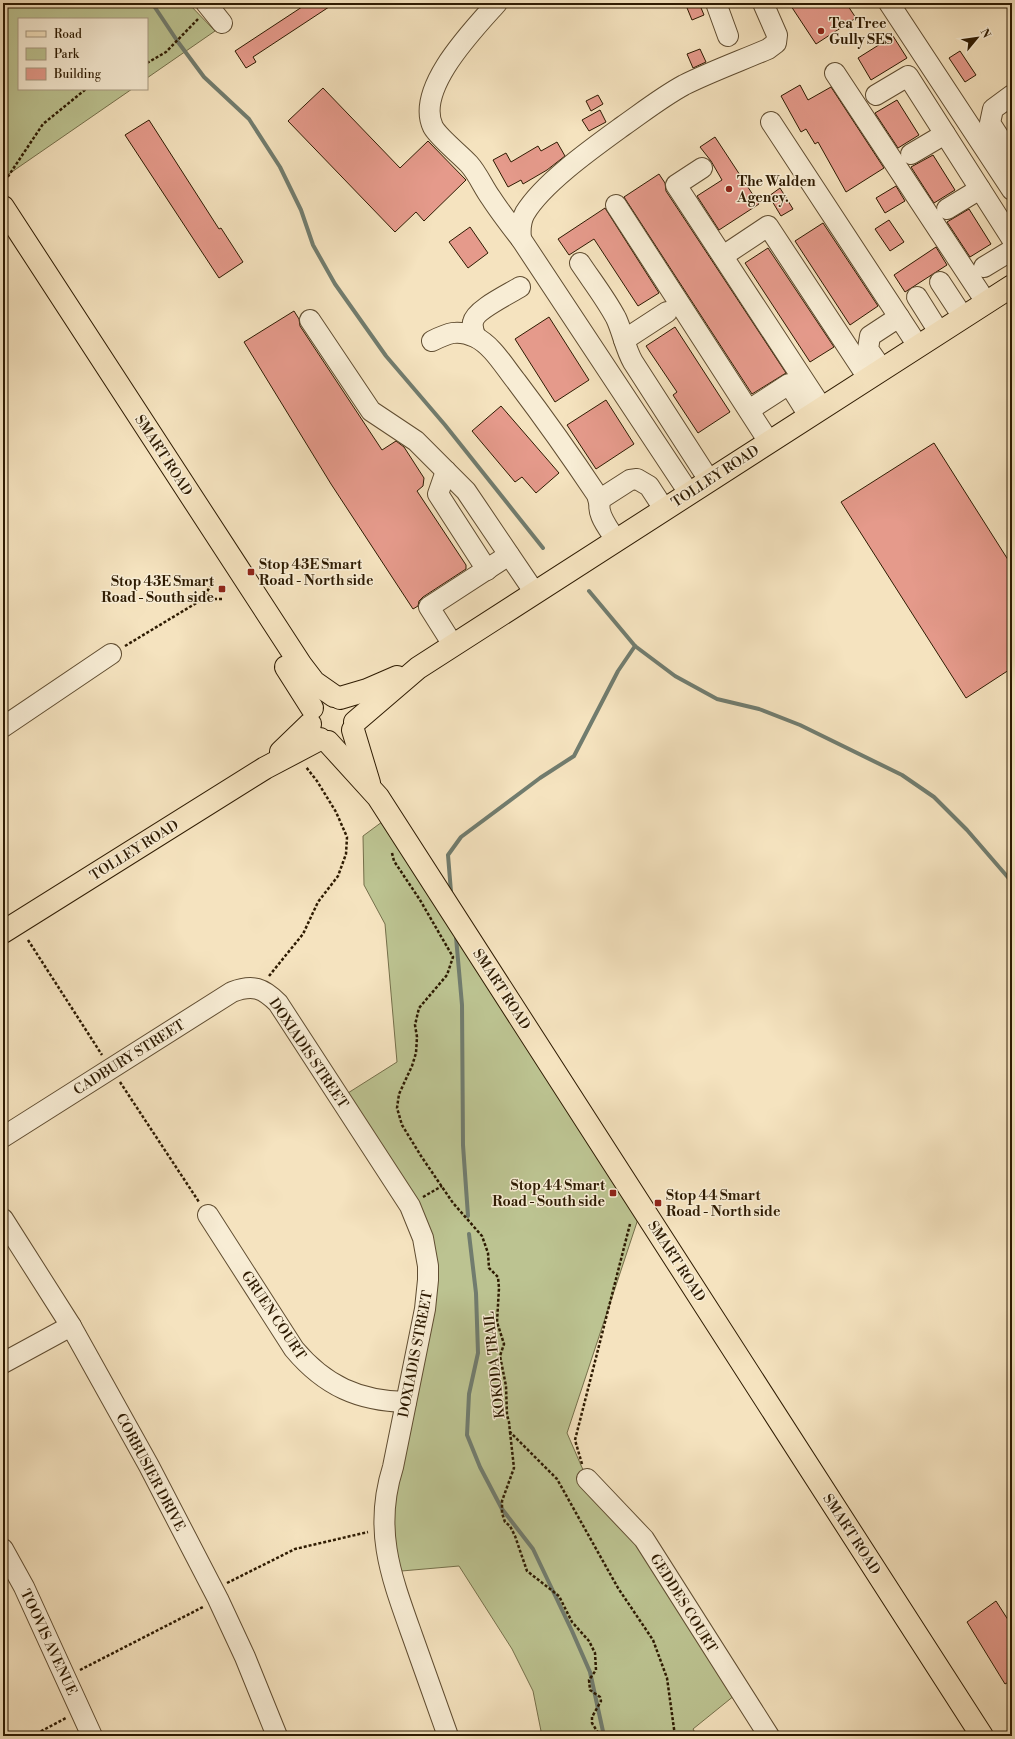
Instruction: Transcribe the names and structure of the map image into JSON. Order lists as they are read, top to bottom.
{
  "streets": {
    "main road": ["SMART ROAD", "TOLLEY ROAD"],
    "street": [
      "DOXIADIS STREET",
      "CADBURY STREET",
      "GRUEN COURT",
      "CORBUSIER DRIVE",
      "GEDDES COURT",
      "TOOVIS AVENUE"
    ],
    "path": ["KOKODA TRAIL"]
  },
  "crossings": [
    ["SMART ROAD", "TOLLEY ROAD"],
    ["DOXIADIS STREET", "CADBURY STREET"],
    ["DOXIADIS STREET", "GRUEN COURT"]
  ],
  "places": {
    "other": ["Tea Tree Gully SES", "The Walden Agency."],
    "transit": [
      "Stop 43E Smart Road - North side",
      "Stop 43E Smart Road - South side",
      "Stop 44 Smart Road - South side",
      "Stop 44 Smart Road - North side"
    ]
  },
  "legend": ["Road", "Park", "Building"],
  "north": "top right"
}
